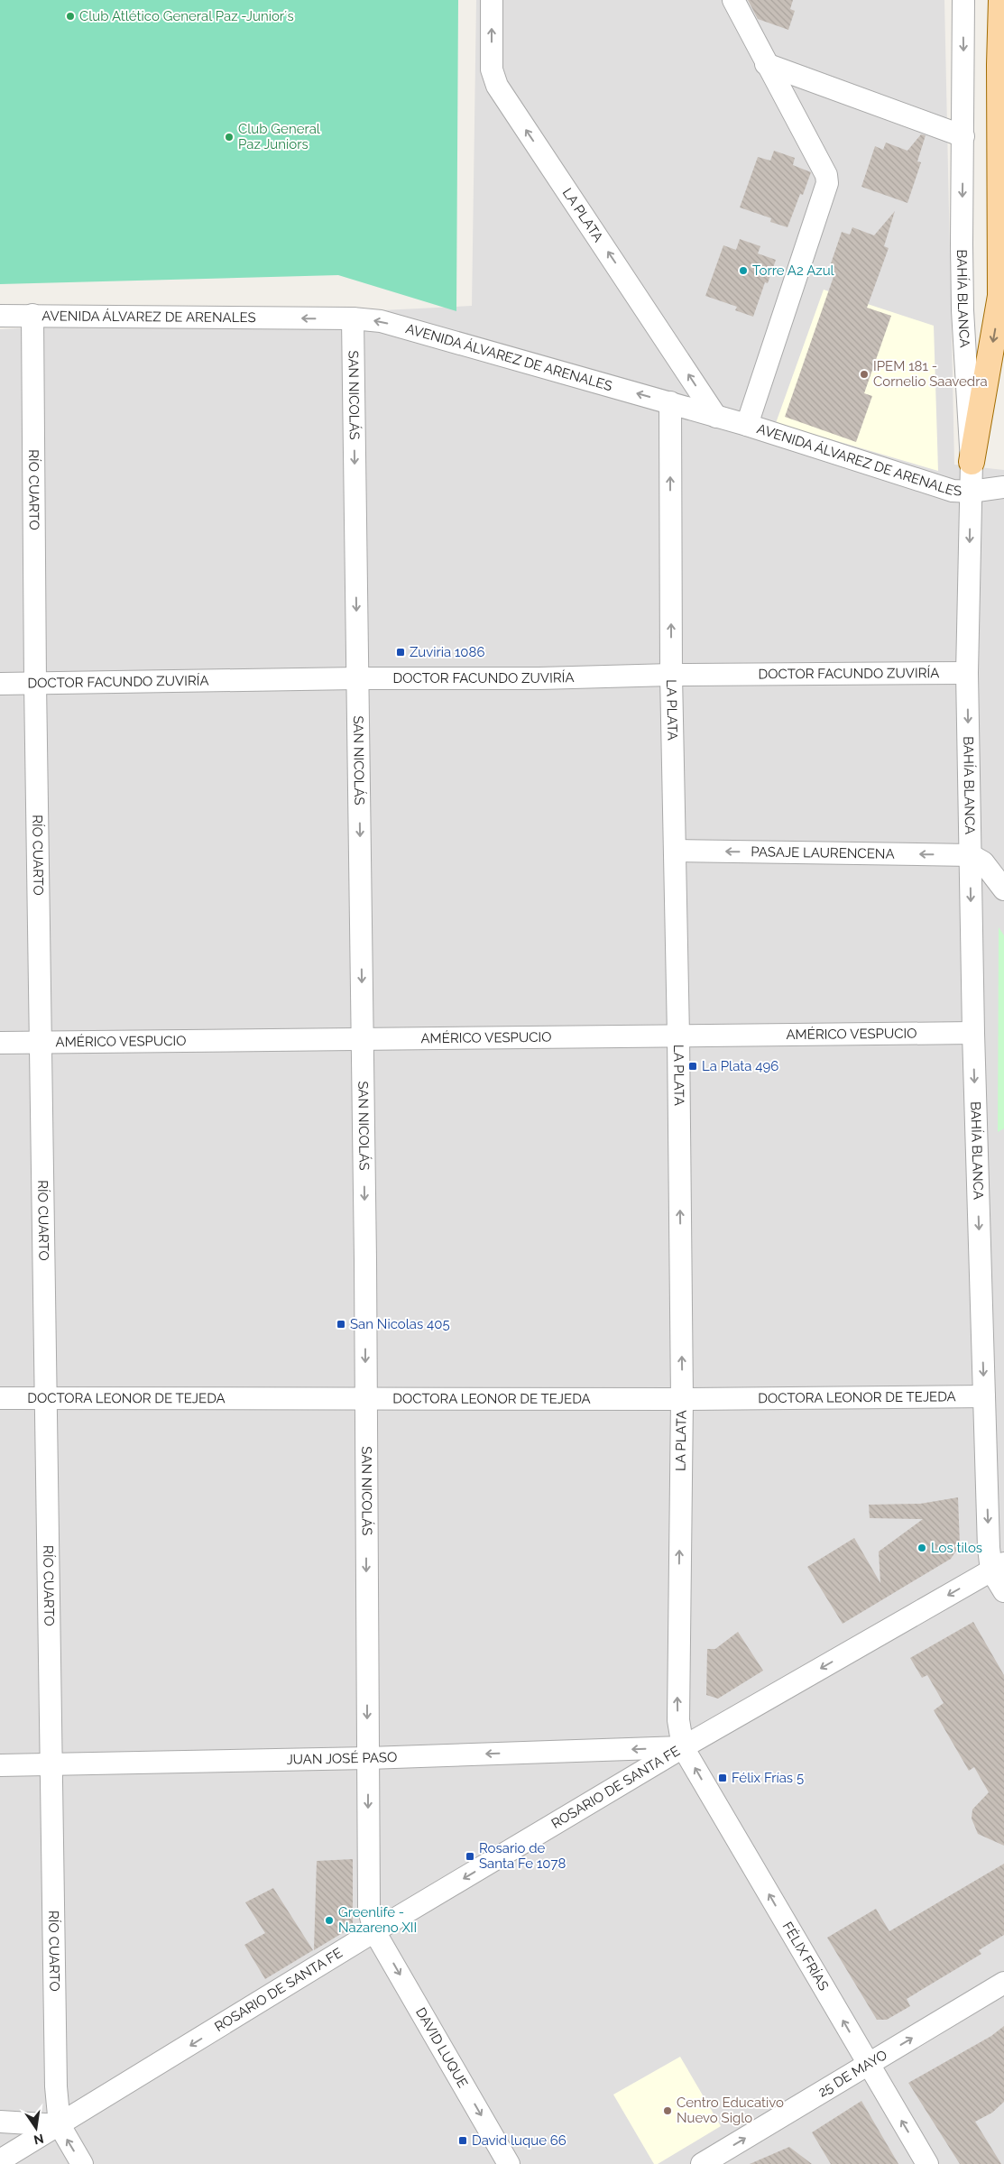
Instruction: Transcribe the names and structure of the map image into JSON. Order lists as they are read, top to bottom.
{
  "streets": {
    "street": [
      "LA PLATA",
      "BAHÍA BLANCA",
      "AVENIDA ÁLVAREZ DE ARENALES",
      "SAN NICOLÁS",
      "RÍO CUARTO",
      "DOCTOR FACUNDO ZUVIRÍA",
      "PASAJE LAURENCENA",
      "AMÉRICO VESPUCIO",
      "DOCTORA LEONOR DE TEJEDA",
      "JUAN JOSÉ PASO",
      "ROSARIO DE SANTA FE",
      "FÉLIX FRÍAS",
      "DAVID LUQUE",
      "25 DE MAYO"
    ]
  },
  "crossings": [
    ["LA PLATA", "AVENIDA ÁLVAREZ DE ARENALES"],
    ["LA PLATA", "DOCTOR FACUNDO ZUVIRÍA"],
    ["LA PLATA", "PASAJE LAURENCENA"],
    ["LA PLATA", "AMÉRICO VESPUCIO"],
    ["LA PLATA", "DOCTORA LEONOR DE TEJEDA"],
    ["LA PLATA", "JUAN JOSÉ PASO"],
    ["LA PLATA", "ROSARIO DE SANTA FE"],
    ["LA PLATA", "FÉLIX FRÍAS"],
    ["BAHÍA BLANCA", "AVENIDA ÁLVAREZ DE ARENALES"],
    ["BAHÍA BLANCA", "DOCTOR FACUNDO ZUVIRÍA"],
    ["BAHÍA BLANCA", "PASAJE LAURENCENA"],
    ["BAHÍA BLANCA", "AMÉRICO VESPUCIO"],
    ["BAHÍA BLANCA", "DOCTORA LEONOR DE TEJEDA"],
    ["BAHÍA BLANCA", "ROSARIO DE SANTA FE"],
    ["AVENIDA ÁLVAREZ DE ARENALES", "SAN NICOLÁS"],
    ["AVENIDA ÁLVAREZ DE ARENALES", "RÍO CUARTO"],
    ["SAN NICOLÁS", "DOCTOR FACUNDO ZUVIRÍA"],
    ["SAN NICOLÁS", "AMÉRICO VESPUCIO"],
    ["SAN NICOLÁS", "DOCTORA LEONOR DE TEJEDA"],
    ["SAN NICOLÁS", "JUAN JOSÉ PASO"],
    ["SAN NICOLÁS", "ROSARIO DE SANTA FE"],
    ["SAN NICOLÁS", "DAVID LUQUE"],
    ["RÍO CUARTO", "DOCTOR FACUNDO ZUVIRÍA"],
    ["RÍO CUARTO", "AMÉRICO VESPUCIO"],
    ["RÍO CUARTO", "DOCTORA LEONOR DE TEJEDA"],
    ["RÍO CUARTO", "JUAN JOSÉ PASO"],
    ["RÍO CUARTO", "ROSARIO DE SANTA FE"],
    ["JUAN JOSÉ PASO", "ROSARIO DE SANTA FE"],
    ["JUAN JOSÉ PASO", "FÉLIX FRÍAS"],
    ["ROSARIO DE SANTA FE", "FÉLIX FRÍAS"],
    ["ROSARIO DE SANTA FE", "DAVID LUQUE"],
    ["FÉLIX FRÍAS", "25 DE MAYO"]
  ],
  "one_way": [
    "LA PLATA",
    "BAHÍA BLANCA",
    "AVENIDA ÁLVAREZ DE ARENALES",
    "SAN NICOLÁS",
    "PASAJE LAURENCENA",
    "JUAN JOSÉ PASO",
    "ROSARIO DE SANTA FE",
    "FÉLIX FRÍAS",
    "DAVID LUQUE",
    "25 DE MAYO"
  ],
  "places": {
    "other": [
      "Club Atlético General Paz -Junior´s",
      "Club General Paz Juniors",
      "Torre A2 Azul",
      "IPEM 181 - Cornelio Saavedra",
      "Los tilos",
      "Greenlife - Nazareno XII",
      "Centro Educativo Nuevo Siglo"
    ],
    "transit": [
      "Zuviria 1086",
      "La Plata 496",
      "San Nicolas 405",
      "Félix Frías 5",
      "Rosario de Santa Fe 1078",
      "David luque 66"
    ]
  },
  "north": "bottom"
}
